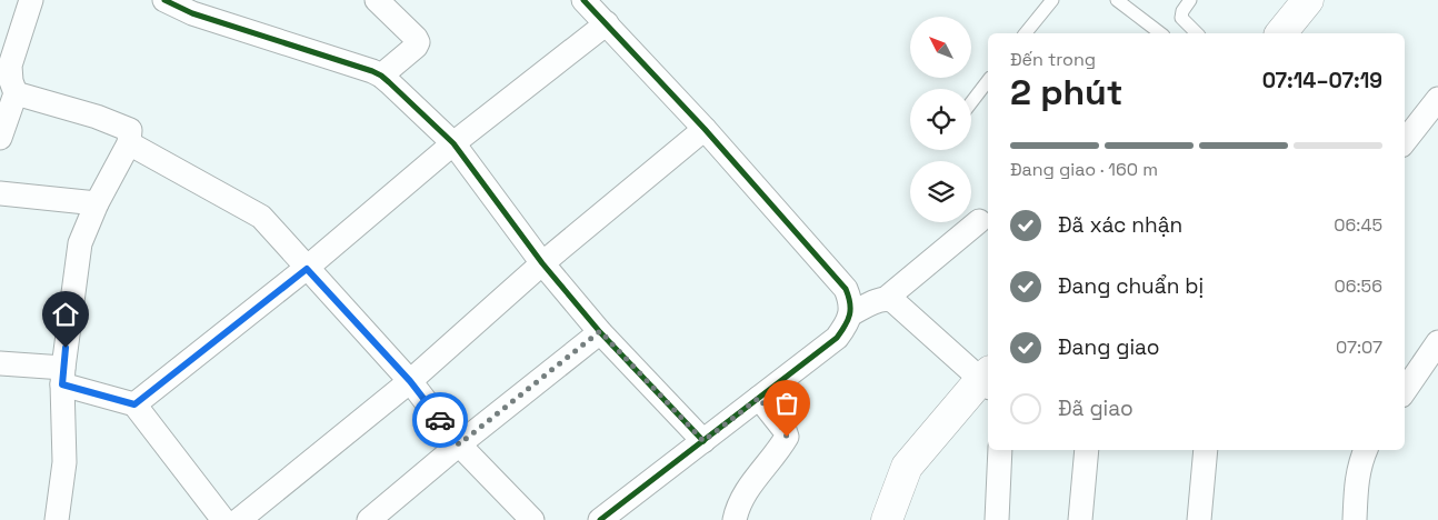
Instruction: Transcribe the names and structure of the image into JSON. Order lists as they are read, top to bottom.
{
  "north": "top left",
  "page": {
    "heading": ["2 phút", "Đến trong", "07:14–07:19"],
    "bar": "Đang giao · 160 m",
    "list": [
      ["Đã xác nhận", "06:45"],
      ["Đang chuẩn bị", "06:56"],
      ["Đang giao", "07:07"],
      "Đã giao"
    ]
  }
}
